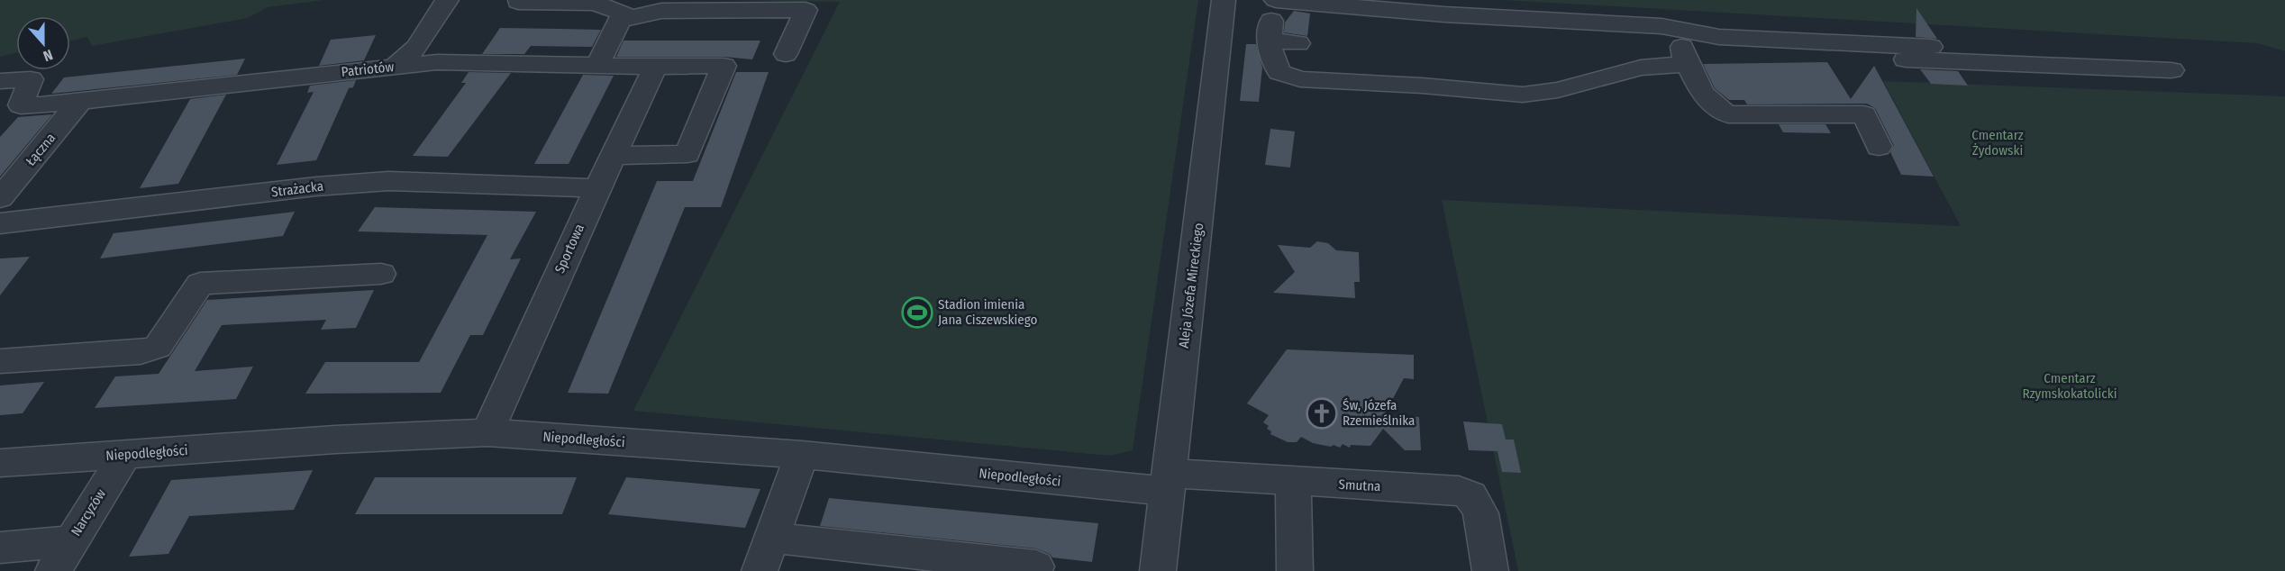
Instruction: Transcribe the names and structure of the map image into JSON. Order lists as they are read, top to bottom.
{
  "streets": {
    "street": [
      "Patriotów",
      "Łączna",
      "Strażacka",
      "Sportowa",
      "Aleja Józefa Mireckiego",
      "Niepodległości",
      "Smutna",
      "Narcyzów"
    ]
  },
  "crossings": [
    ["Patriotów", "Łączna"],
    ["Patriotów", "Sportowa"],
    ["Strażacka", "Sportowa"],
    ["Sportowa", "Niepodległości"],
    ["Aleja Józefa Mireckiego", "Niepodległości"],
    ["Aleja Józefa Mireckiego", "Smutna"],
    ["Niepodległości", "Smutna"],
    ["Niepodległości", "Narcyzów"]
  ],
  "parks": ["Cmentarz Żydowski", "Cmentarz Rzymskokatolicki"],
  "places": {
    "sports": ["Stadion imienia Jana Ciszewskiego"],
    "church": ["Św, Józefa Rzemieślnika"]
  },
  "north": "bottom"
}
